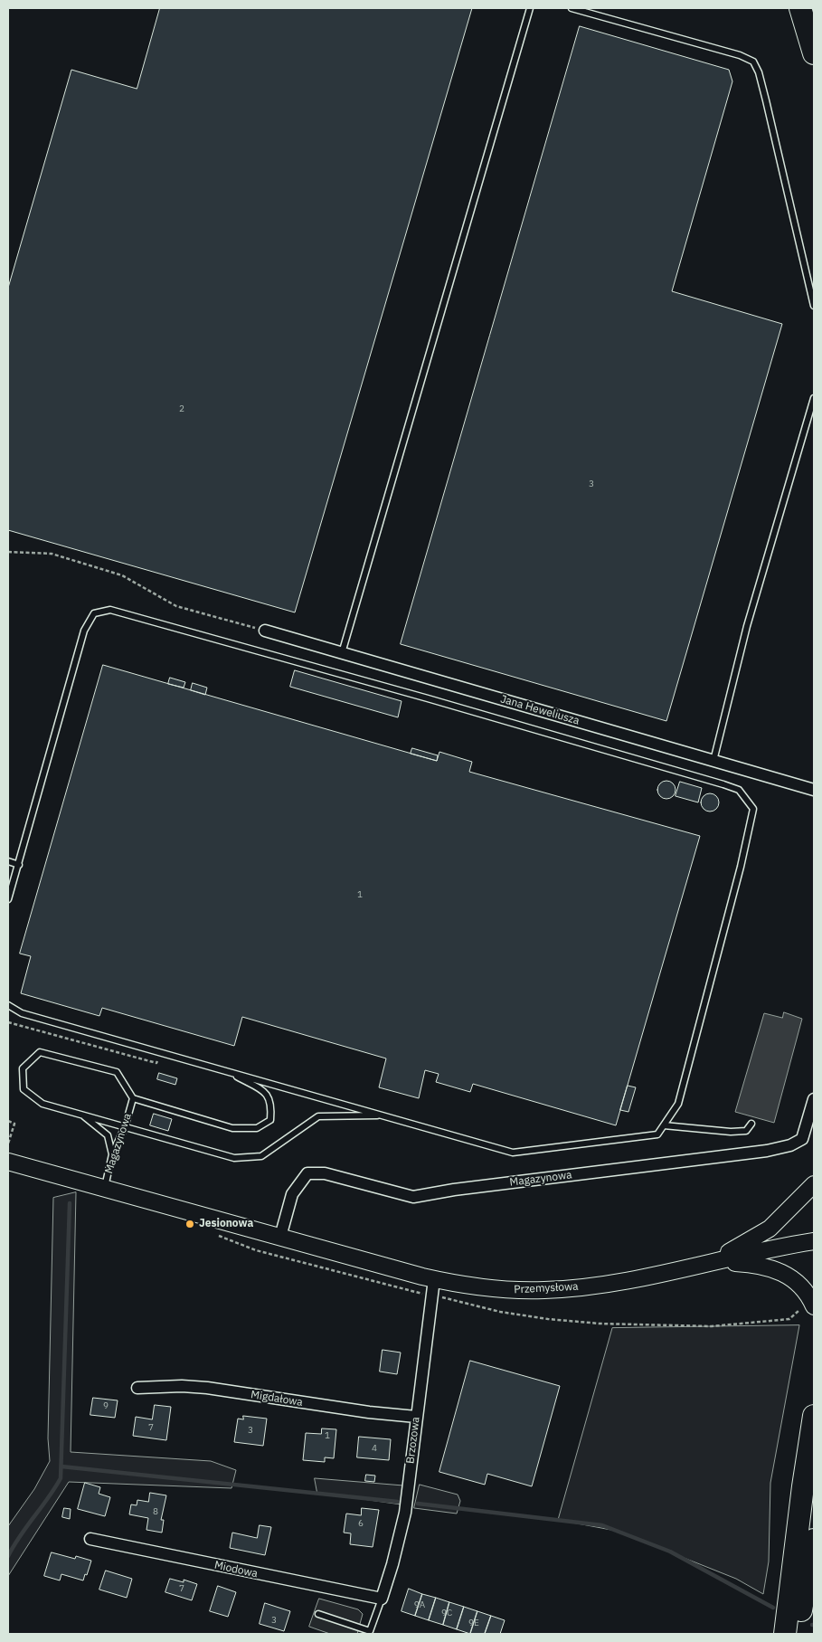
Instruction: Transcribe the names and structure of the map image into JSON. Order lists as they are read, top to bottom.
{
  "streets": {
    "street": [
      "Jana Heweliusza",
      "Magazynowa",
      "Przemysłowa",
      "Migdałowa",
      "Brzozowa",
      "Miodowa"
    ]
  },
  "crossings": [
    ["Magazynowa", "Przemysłowa"],
    ["Przemysłowa", "Brzozowa"],
    ["Migdałowa", "Brzozowa"],
    ["Brzozowa", "Miodowa"]
  ],
  "places": ["Jesionowa"],
  "house_numbers": [
    "2",
    "3",
    "1",
    "9",
    "7",
    "3",
    "1",
    "4",
    "8",
    "6",
    "7",
    "9A",
    "9C",
    "3",
    "9E"
  ]
}
